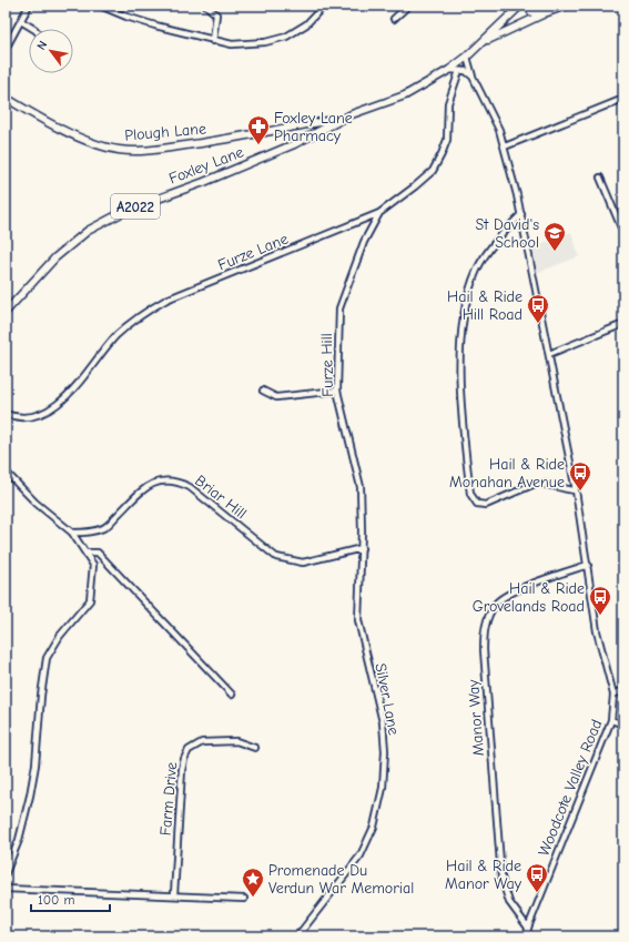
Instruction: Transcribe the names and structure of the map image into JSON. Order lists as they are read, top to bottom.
{
  "streets": {
    "main road": ["Plough Lane", "Foxley Lane", "A2022"],
    "street": [
      "Furze Lane",
      "Furze Hill",
      "Briar Hill",
      "Silver Lane",
      "Manor Way",
      "Woodcote Valley Road",
      "Farm Drive"
    ]
  },
  "crossings": [
    ["Plough Lane", "Foxley Lane"],
    ["Foxley Lane", "A2022"],
    ["Foxley Lane", "Woodcote Valley Road"],
    ["Furze Lane", "Furze Hill"],
    ["Furze Hill", "Briar Hill"],
    ["Furze Hill", "Silver Lane"],
    ["Briar Hill", "Silver Lane"],
    ["Manor Way", "Woodcote Valley Road"]
  ],
  "places": {
    "pharmacy": ["Foxley Lane Pharmacy"],
    "school or university": ["St David's School"],
    "bus stop": [
      "Hail & Ride Hill Road",
      "Hail & Ride Monahan Avenue",
      "Hail & Ride Grovelands Road",
      "Hail & Ride Manor Way"
    ],
    "place": ["Promenade Du Verdun War Memorial"]
  },
  "scale_bar": "100 m",
  "north": "top left"
}
